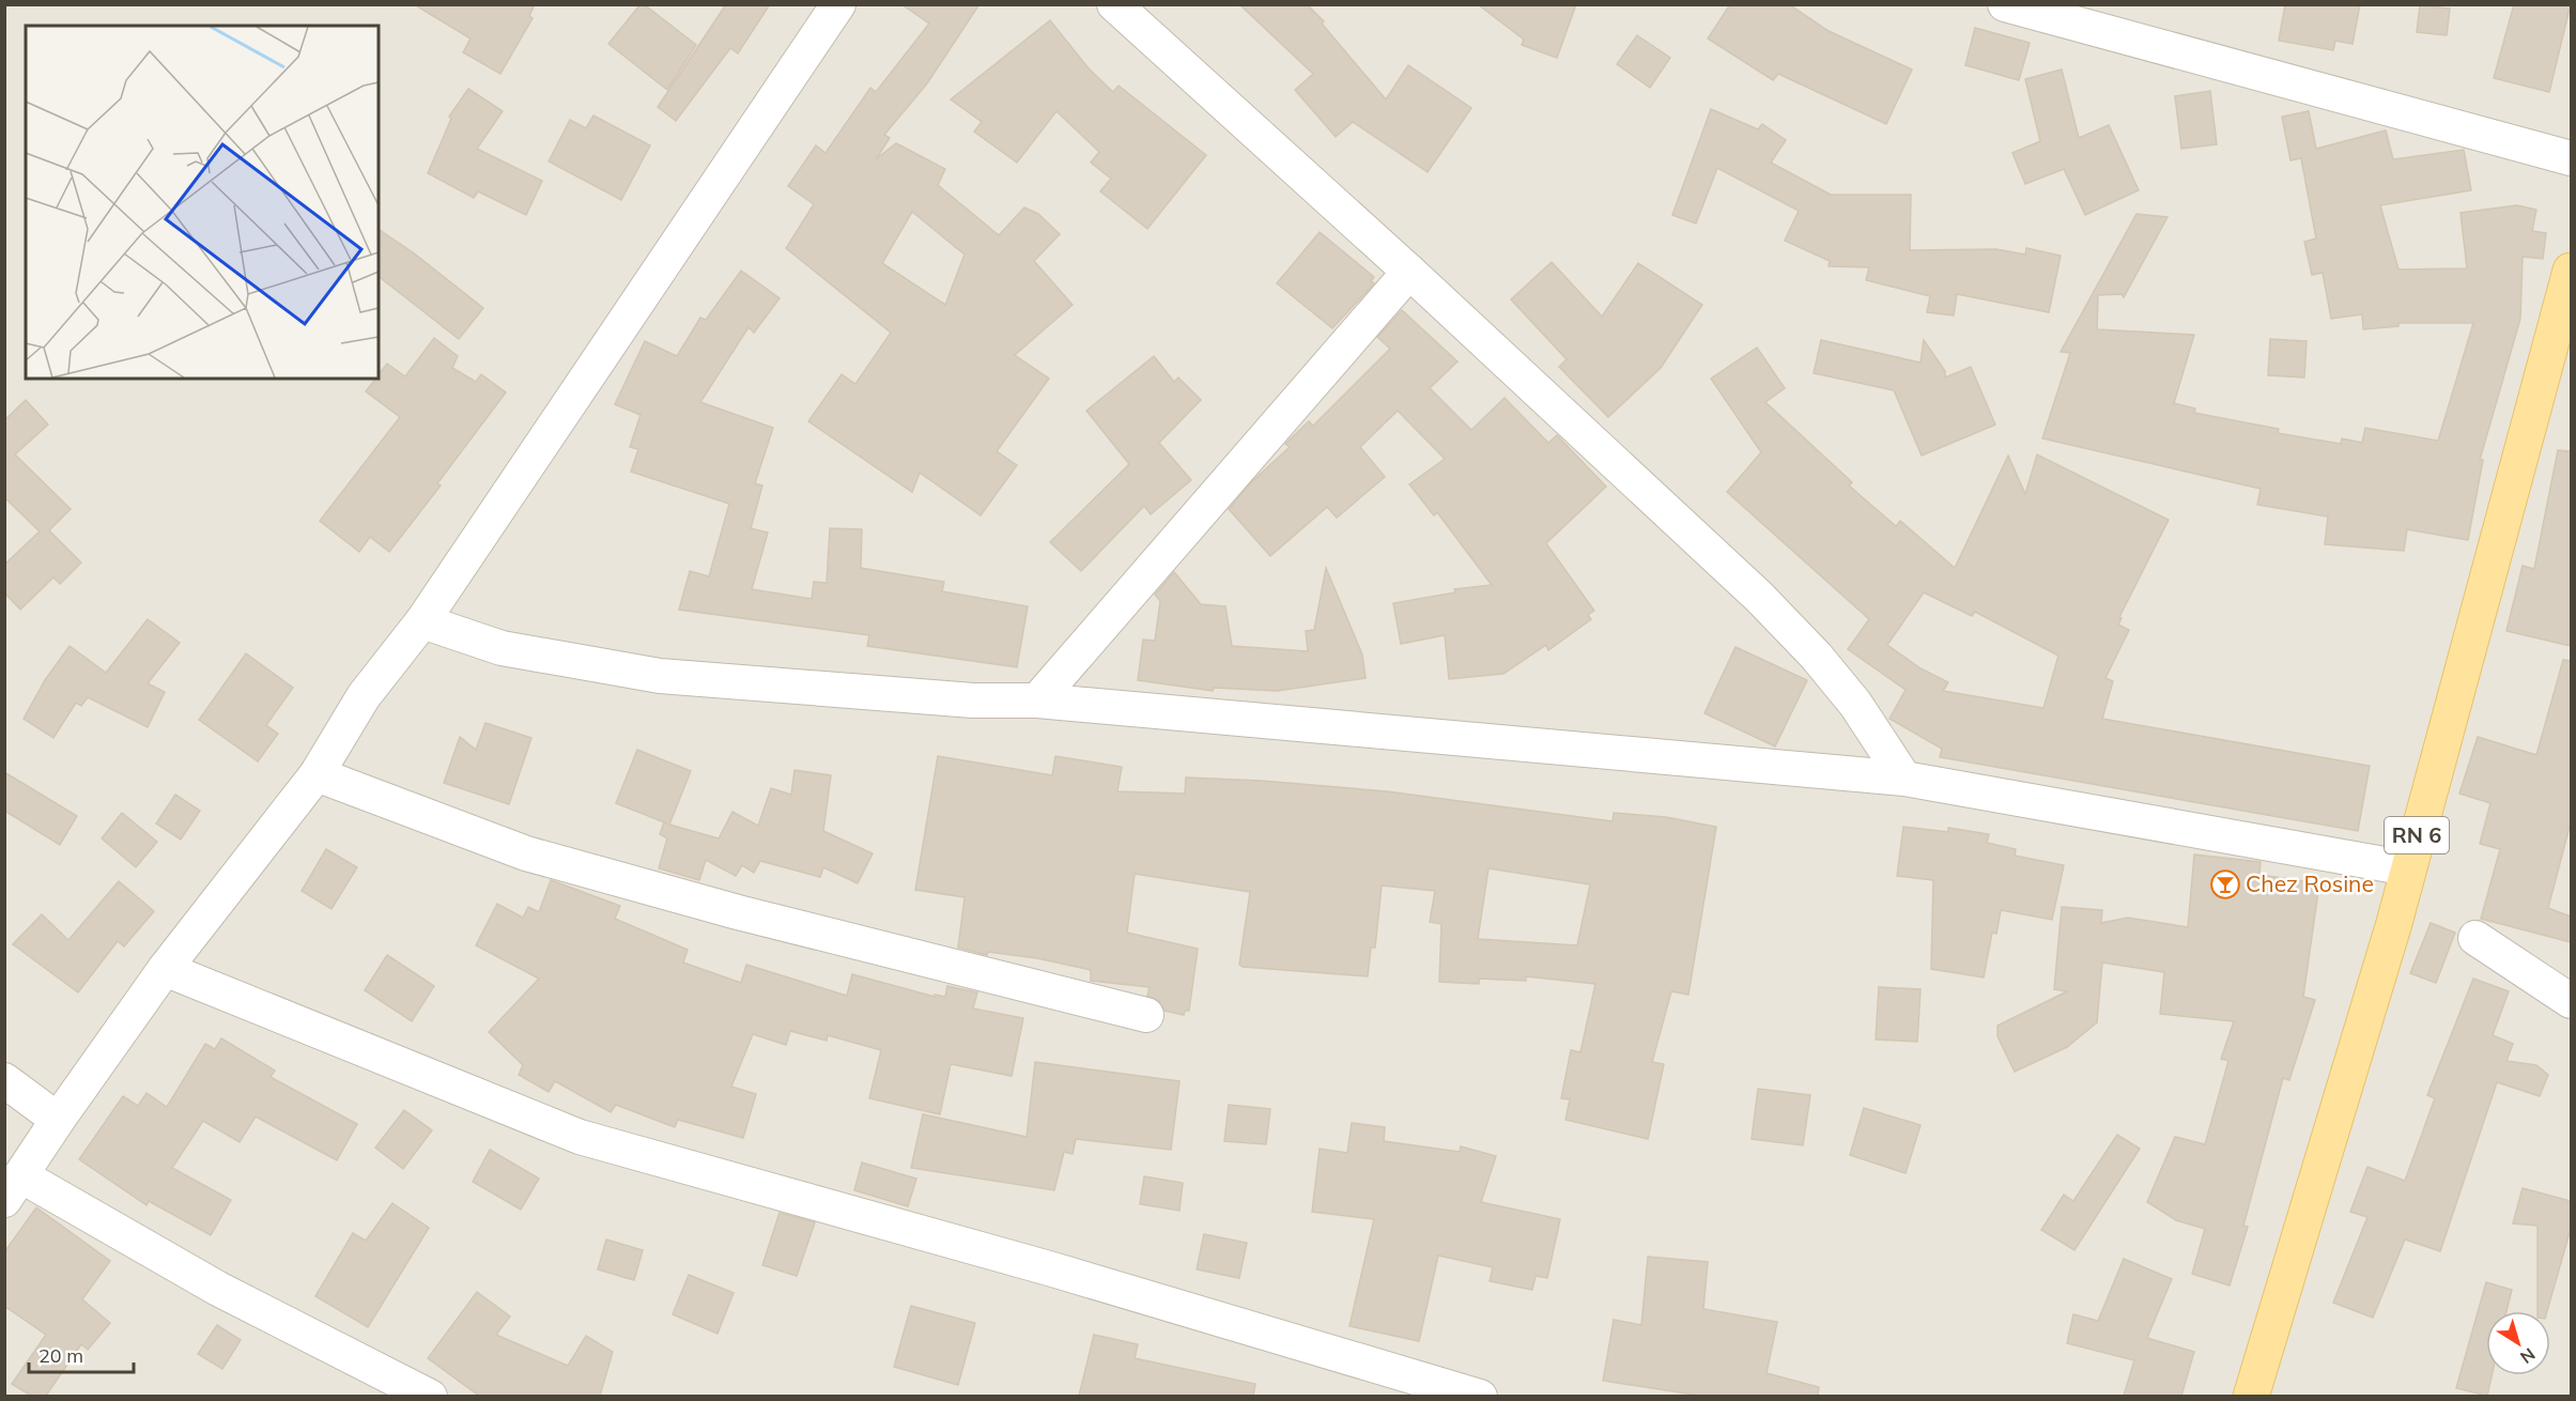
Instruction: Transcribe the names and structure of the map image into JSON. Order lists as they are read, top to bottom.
{
  "streets": {
    "main road": ["RN 6"]
  },
  "places": {
    "bar": ["Chez Rosine"]
  },
  "scale_bar": "20 m",
  "north": "bottom right"
}
